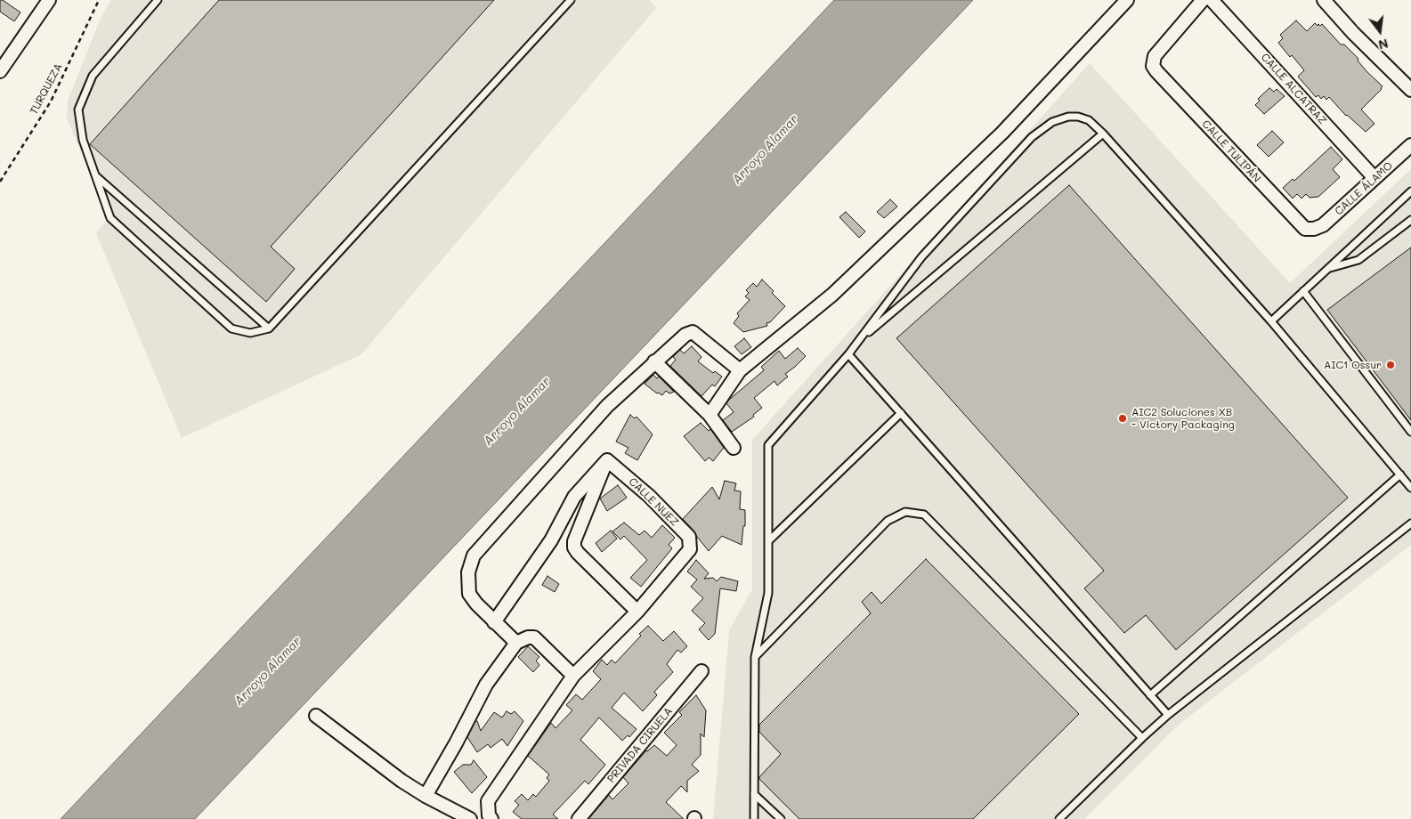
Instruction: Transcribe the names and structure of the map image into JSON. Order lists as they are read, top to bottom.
{
  "streets": {
    "street": [
      "CALLE ALCATRAZ",
      "CALLE TULIPÁN",
      "CALLE ÁLAMO",
      "CALLE NUEZ",
      "PRIVADA CIRUELA"
    ],
    "path": ["TURQUEZA"]
  },
  "crossings": [
    ["CALLE ALCATRAZ", "CALLE ÁLAMO"],
    ["CALLE TULIPÁN", "CALLE ÁLAMO"]
  ],
  "water": ["Arroyo Alamar"],
  "places": ["AIC1 Ossur", "AIC2 Soluciones XB - Victory Packaging"],
  "north": "bottom"
}
